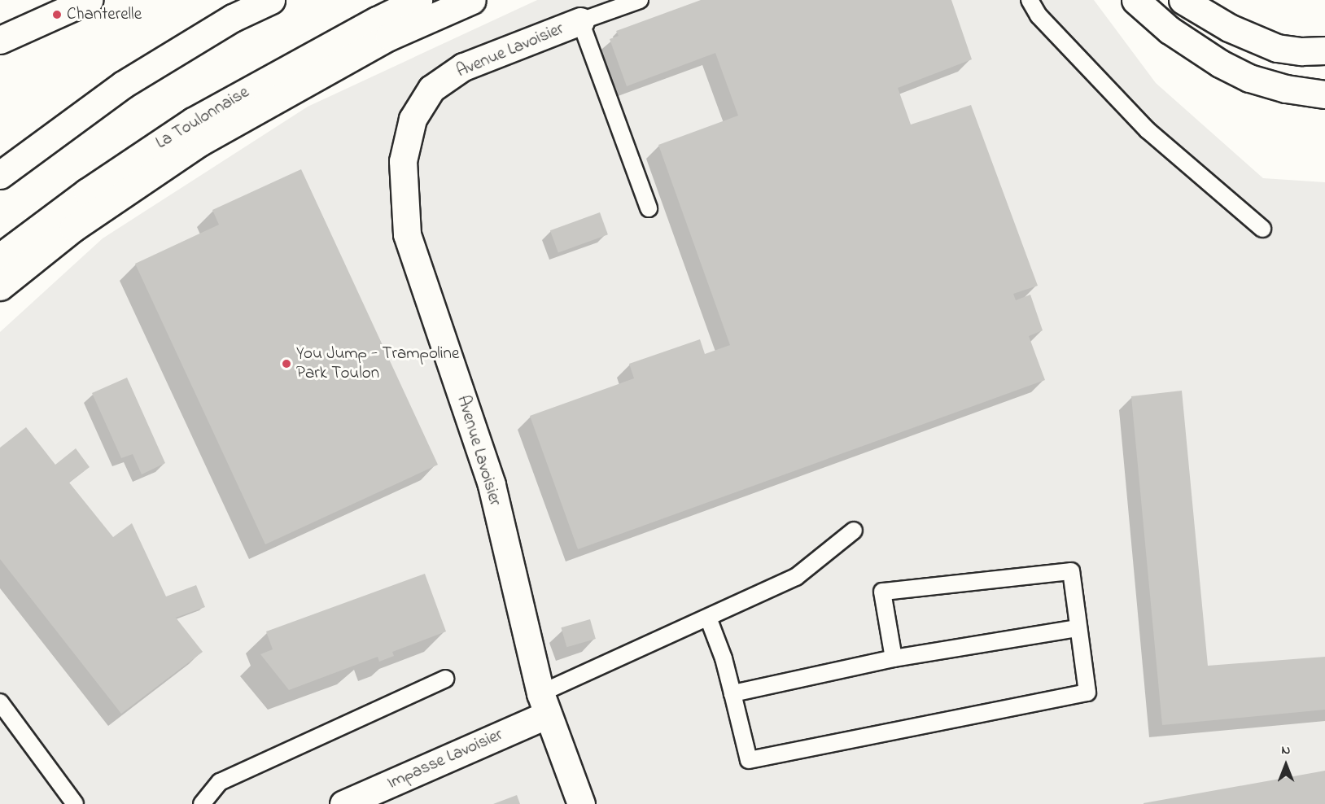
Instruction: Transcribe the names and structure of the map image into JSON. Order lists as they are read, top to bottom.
{
  "streets": {
    "main road": ["Avenue Lavoisier", "La Toulonnaise", "Impasse Lavoisier"]
  },
  "crossings": [
    ["Avenue Lavoisier", "Impasse Lavoisier"]
  ],
  "places": ["Chanterelle", "You Jump - Trampoline Park Toulon"],
  "north": "top"
}
